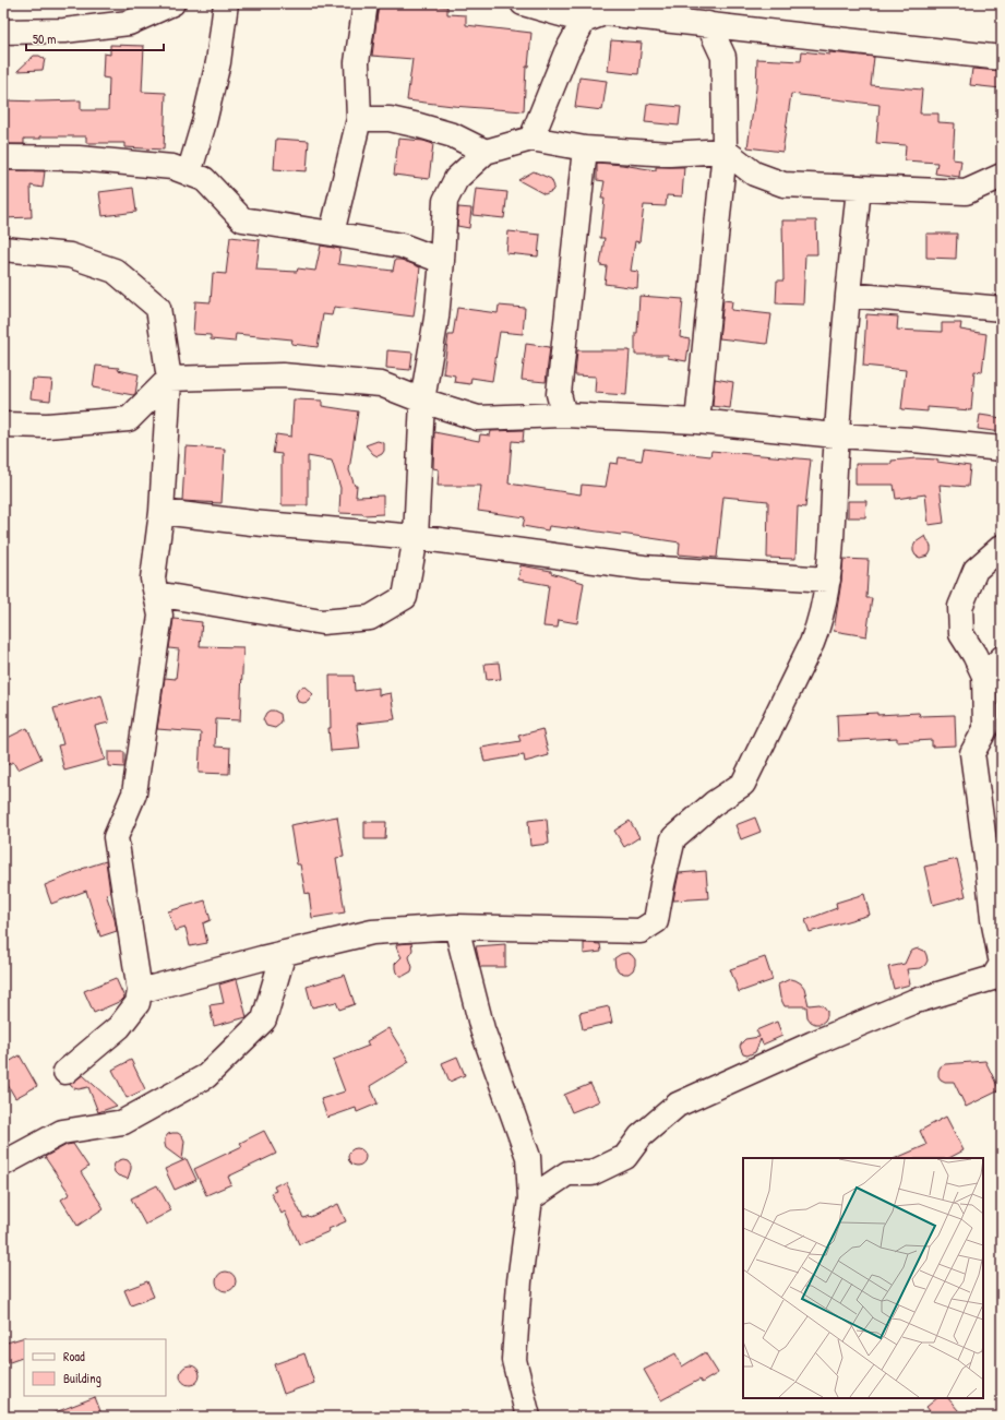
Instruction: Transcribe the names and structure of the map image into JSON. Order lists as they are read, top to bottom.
{
  "legend": ["Road", "Building"],
  "scale_bar": "50 m"
}
